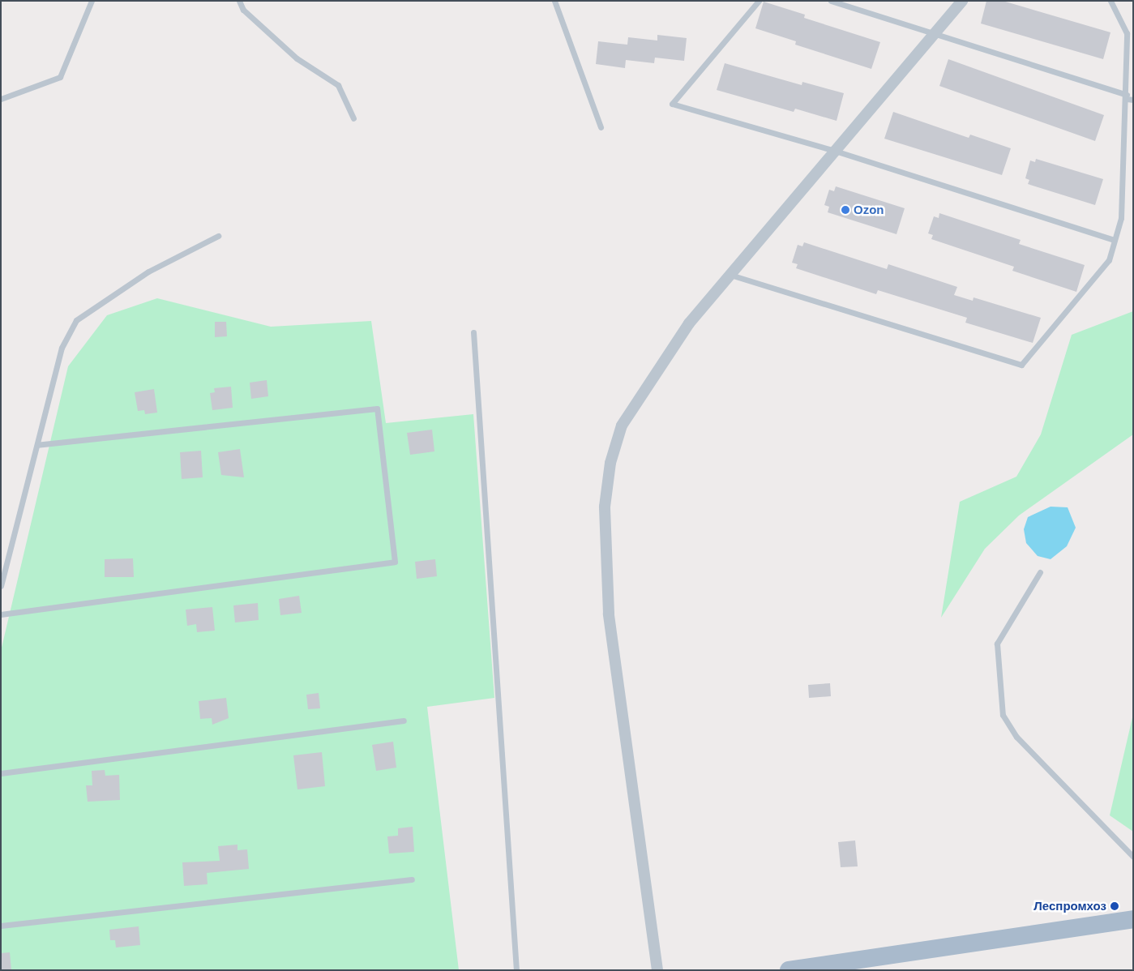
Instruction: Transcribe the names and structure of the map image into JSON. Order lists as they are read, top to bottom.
{
  "places": ["Ozon", "Леспромхоз"]
}
